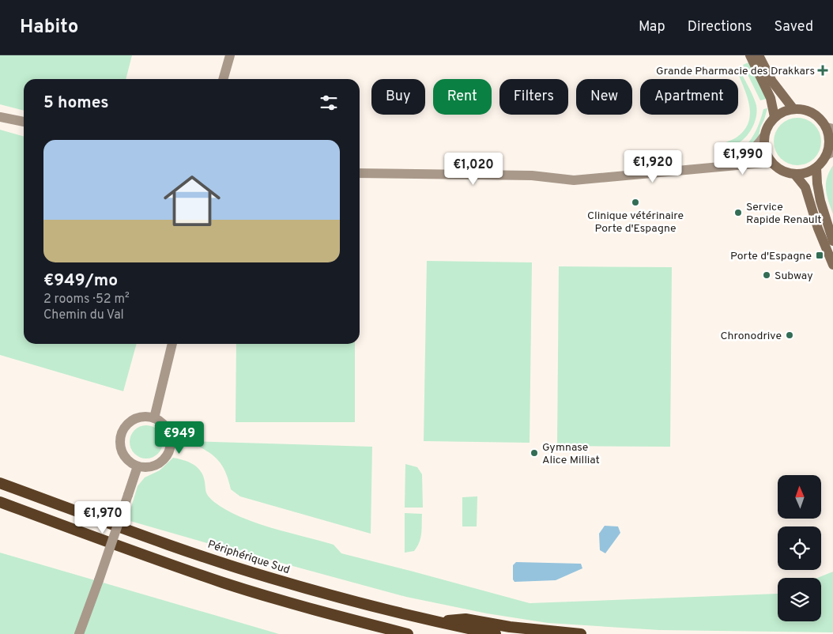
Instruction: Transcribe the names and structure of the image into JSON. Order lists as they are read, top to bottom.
{
  "streets": {
    "highway": ["Périphérique Sud"]
  },
  "places": {
    "health": ["Grande Pharmacie des Drakkars"],
    "other": [
      "Clinique vétérinaire Porte d'Espagne",
      "Service Rapide Renault",
      "Subway",
      "Chronodrive",
      "Gymnase Alice Milliat"
    ],
    "transit": ["Porte d'Espagne"]
  },
  "north": "top",
  "page": {
    "header": "Habito",
    "nav": ["Map", "Directions", "Saved"],
    "chip": [
      "Buy",
      "Rent",
      "Filters",
      "New",
      "Apartment"
    ],
    "heading": "5 homes",
    "list": [
      {
        "name": "€949/mo",
        "note": "2 rooms · 52 m² · Chemin du Val"
      }
    ],
    "price": [
      "€1,990",
      "€1,920",
      "€1,020",
      "€949",
      "€1,970"
    ]
  }
}
